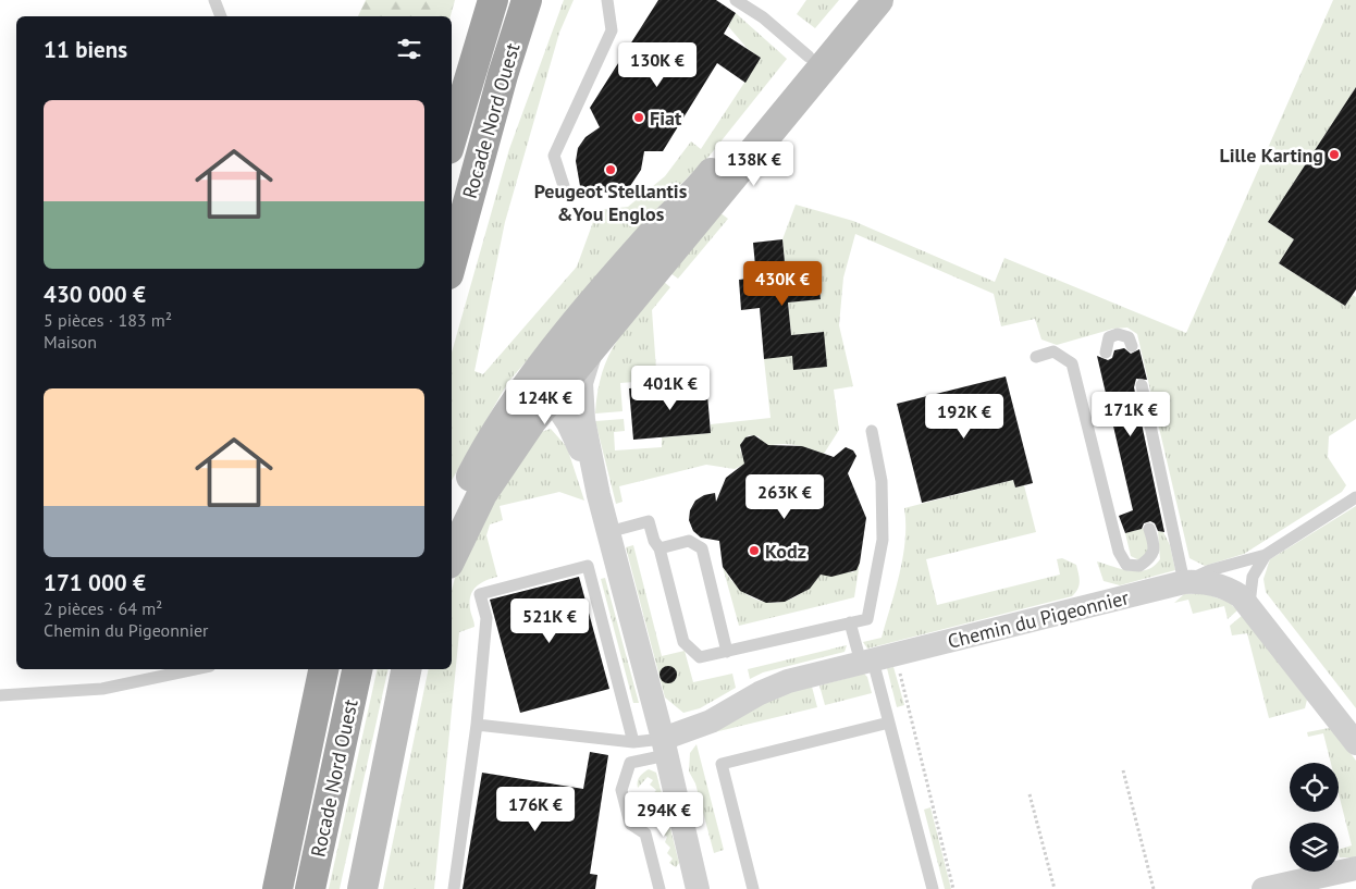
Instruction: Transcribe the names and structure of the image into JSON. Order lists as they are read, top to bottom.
{
  "streets": {
    "highway": ["Rocade Nord Ouest"],
    "street": ["Chemin du Pigeonnier"]
  },
  "places": [
    "Fiat",
    "Lille Karting",
    "Peugeot Stellantis &You Englos",
    "Kodz"
  ],
  "page": {
    "heading": "11 biens",
    "price": [
      "130K €",
      "138K €",
      "430K €",
      "401K €",
      "124K €",
      "171K €",
      "192K €",
      "263K €",
      "521K €",
      "176K €",
      "294K €"
    ],
    "list": [
      {
        "name": "430 000 €",
        "note": "5 pièces · 183 m² · Maison"
      },
      {
        "name": "171 000 €",
        "note": "2 pièces · 64 m² · Chemin du Pigeonnier"
      }
    ]
  }
}
